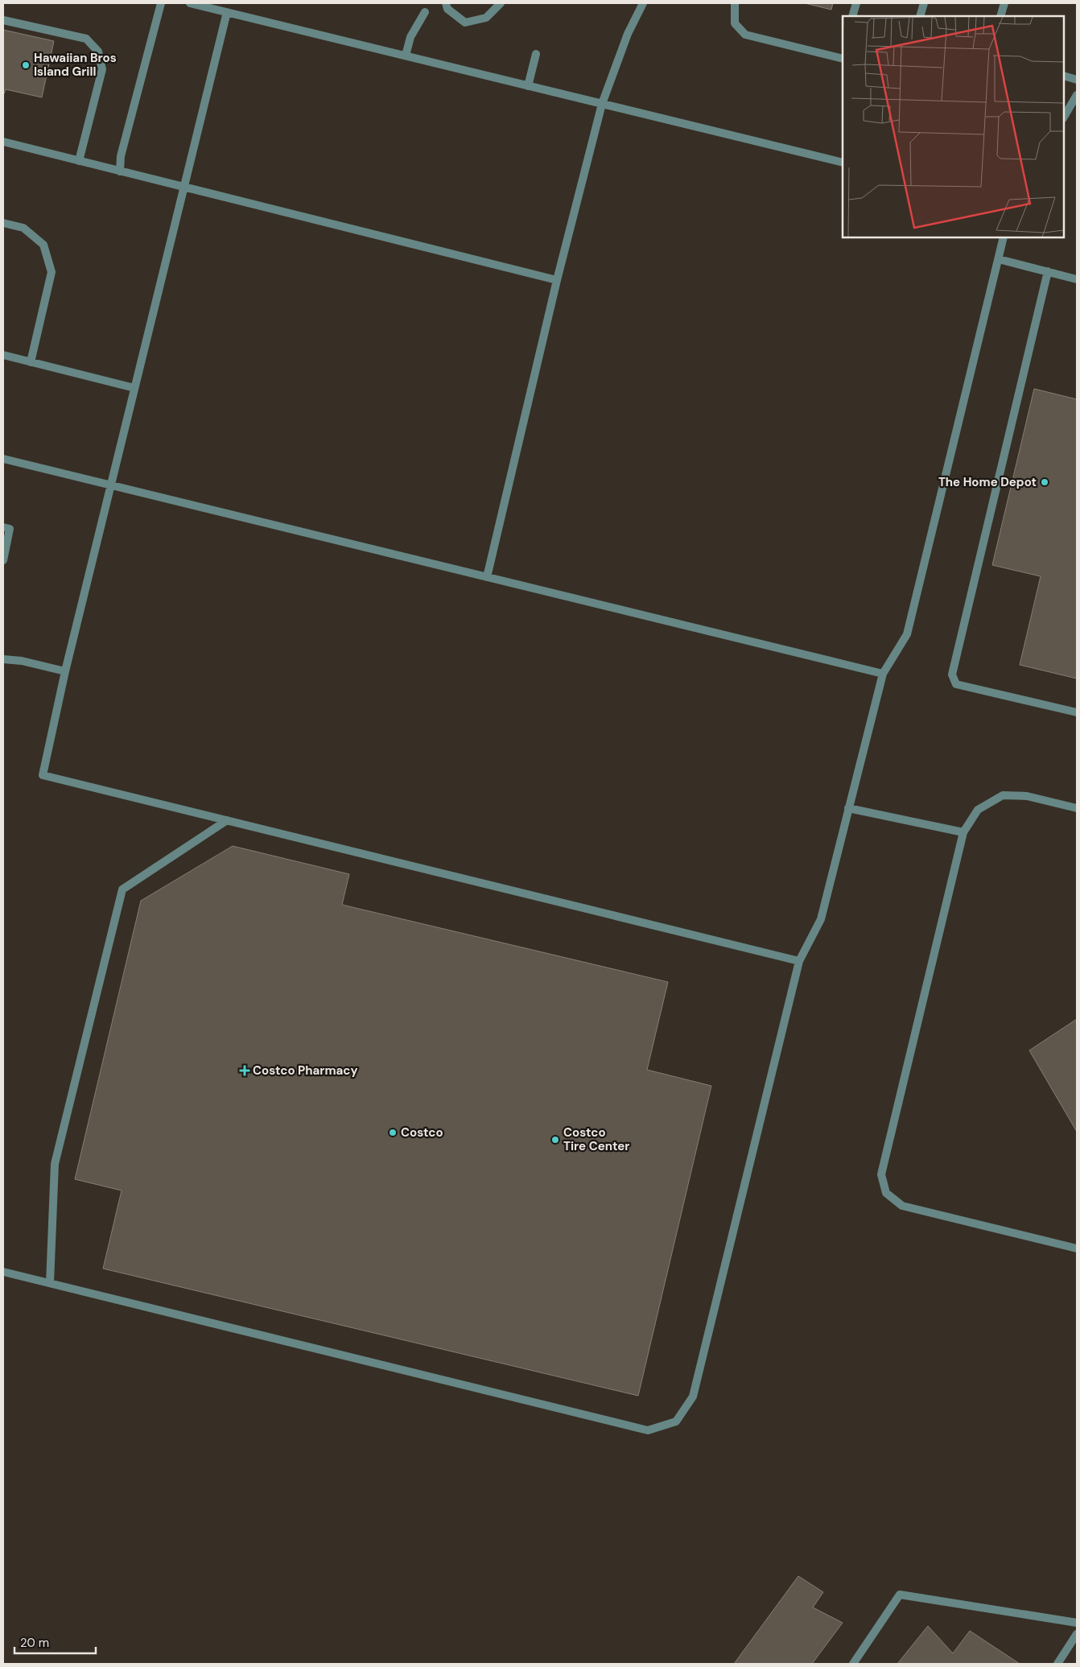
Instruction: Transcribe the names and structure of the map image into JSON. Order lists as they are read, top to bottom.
{
  "places": {
    "other": [
      "Hawaiian Bros Island Grill",
      "The Home Depot",
      "Costco",
      "Costco Tire Center"
    ],
    "health": ["Costco Pharmacy"]
  },
  "scale_bar": "20 m"
}
